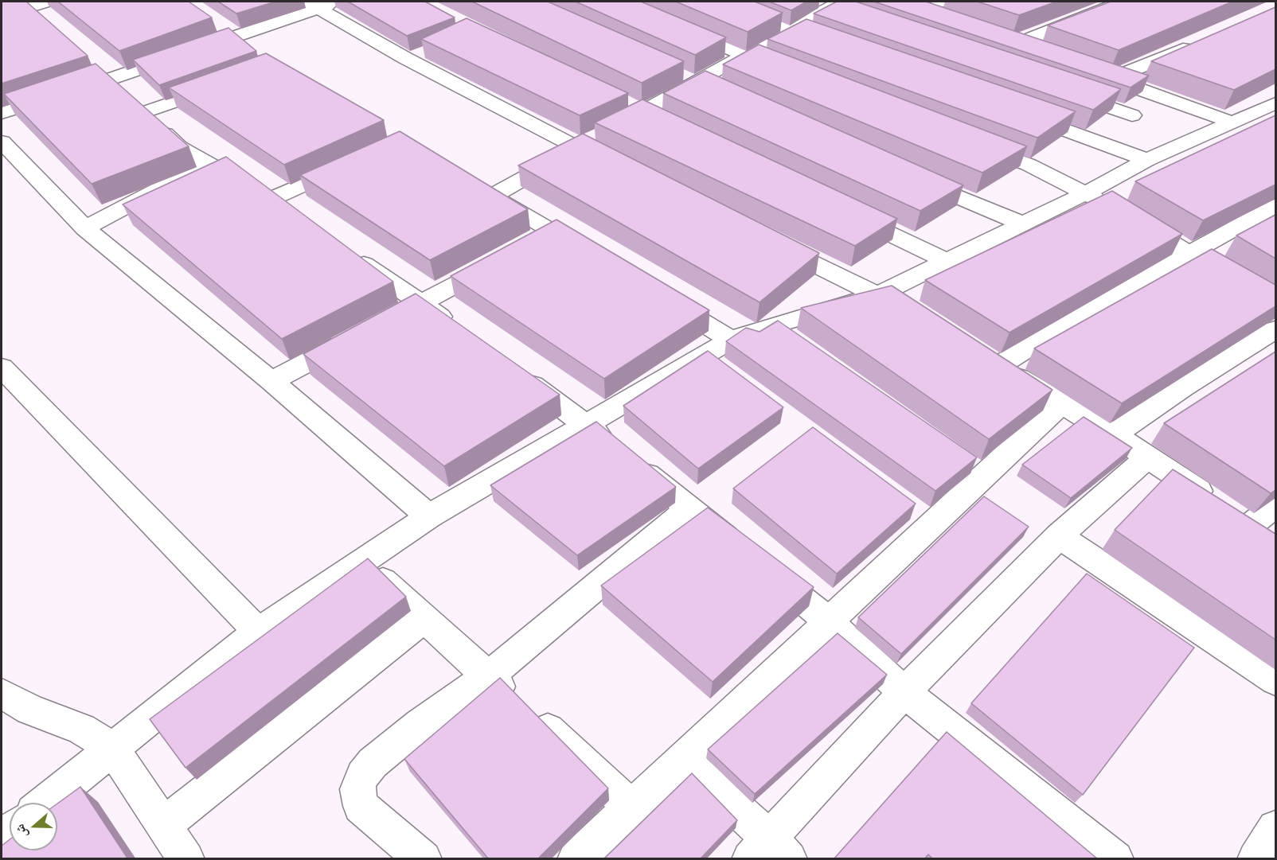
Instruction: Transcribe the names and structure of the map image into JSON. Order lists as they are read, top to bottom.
{
  "north": "left"
}
